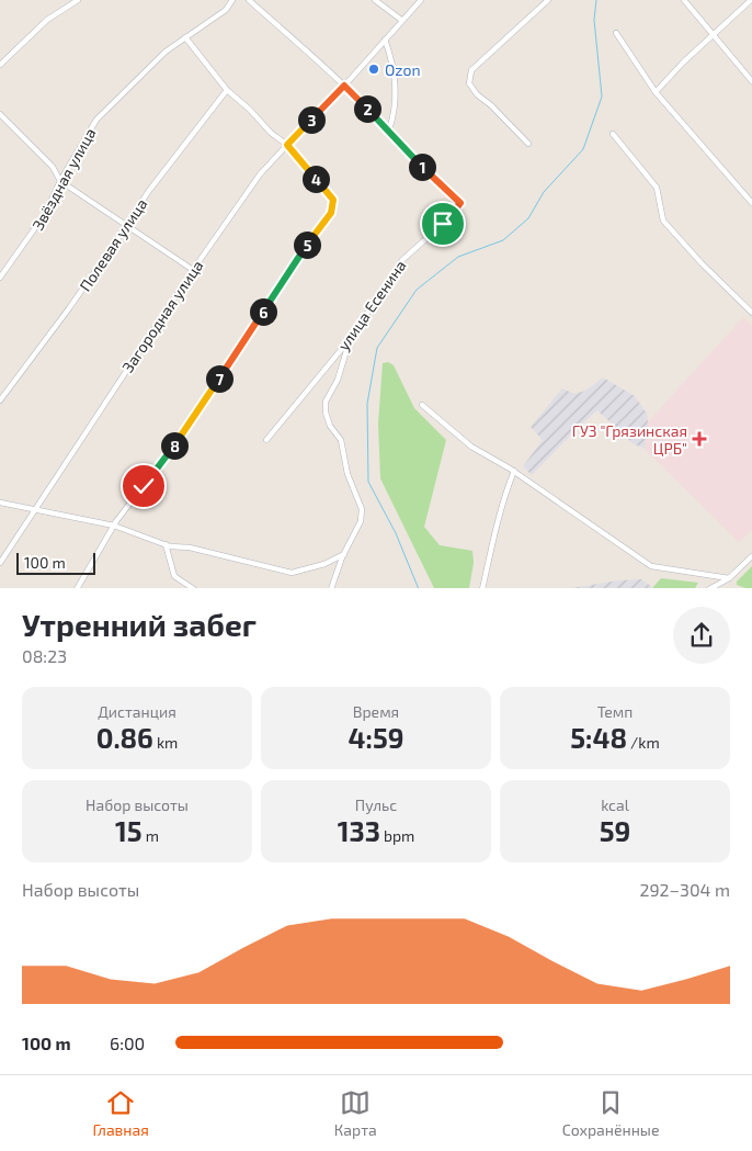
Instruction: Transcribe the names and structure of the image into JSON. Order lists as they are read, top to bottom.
{
  "streets": {
    "street": [
      "Звёздная улица",
      "Полевая улица",
      "улица Есенина",
      "Загородная улица"
    ]
  },
  "crossings": [
    ["улица Есенина", "Загородная улица"]
  ],
  "places": {
    "other": ["Ozon"],
    "health": ["ГУЗ \"Грязинская ЦРБ\""]
  },
  "scale_bar": "100 m",
  "page": {
    "pins": [
      "2",
      "3",
      "1",
      "4",
      "5",
      "6",
      "7",
      "8"
    ],
    "scale": "100 m",
    "heading": ["Утренний забег", "08:23"],
    "stats": [
      ["Дистанция", "0.86 km"],
      ["Время", "4:59"],
      ["Темп", "5:48 /km"],
      ["Набор высоты", "15 m"],
      ["Пульс", "133 bpm"],
      ["kcal", "59"]
    ],
    "chart": ["Набор высоты", "292–304 m"],
    "list": [
      {
        "name": "100 m",
        "note": "6:00"
      }
    ],
    "tabs": ["Главная", "Карта", "Сохранённые"]
  }
}
